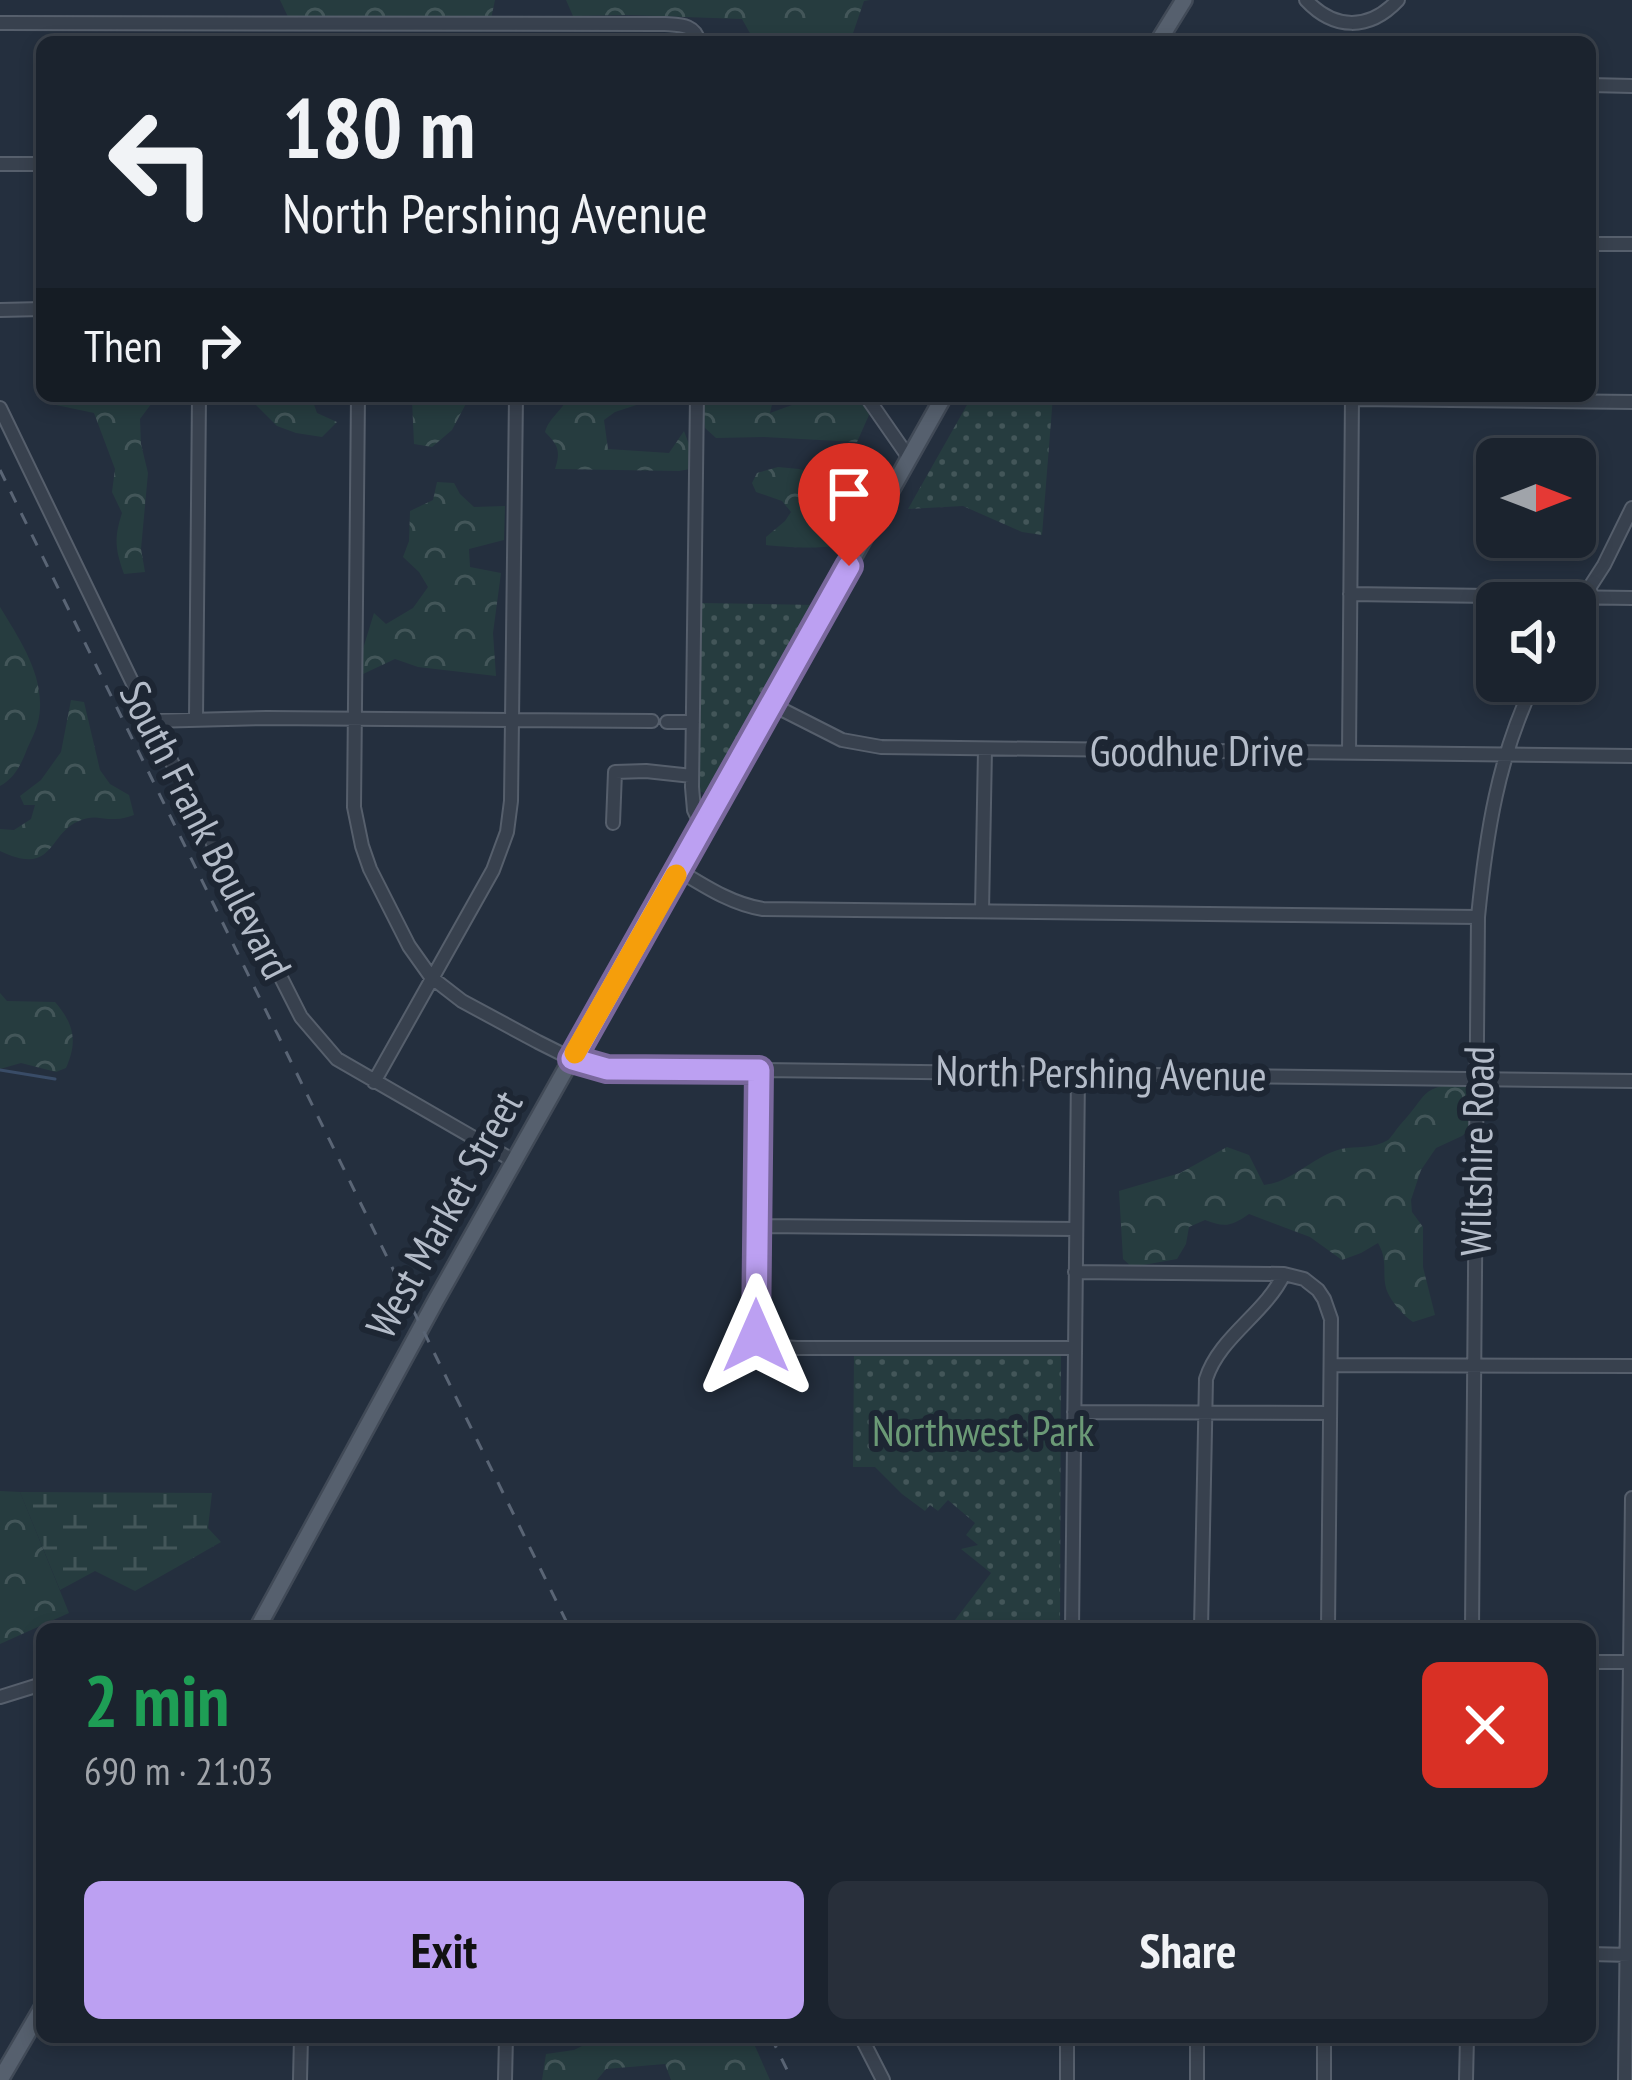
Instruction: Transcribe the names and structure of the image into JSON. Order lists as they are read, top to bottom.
{
  "streets": {
    "main road": ["West Market Street"],
    "street": [
      "Goodhue Drive",
      "South Frank Boulevard",
      "North Pershing Avenue",
      "Wiltshire Road"
    ]
  },
  "crossings": [
    ["Goodhue Drive", "Wiltshire Road"],
    ["Goodhue Drive", "West Market Street"],
    ["South Frank Boulevard", "West Market Street"],
    ["North Pershing Avenue", "Wiltshire Road"],
    ["North Pershing Avenue", "West Market Street"]
  ],
  "parks": ["Northwest Park"],
  "north": "right",
  "page": {
    "turn": ["180 m", "North Pershing Avenue"],
    "then": "Then",
    "heading": ["2 min", "690 m · 21:03"],
    "buttons": ["Exit", "Share"]
  }
}
